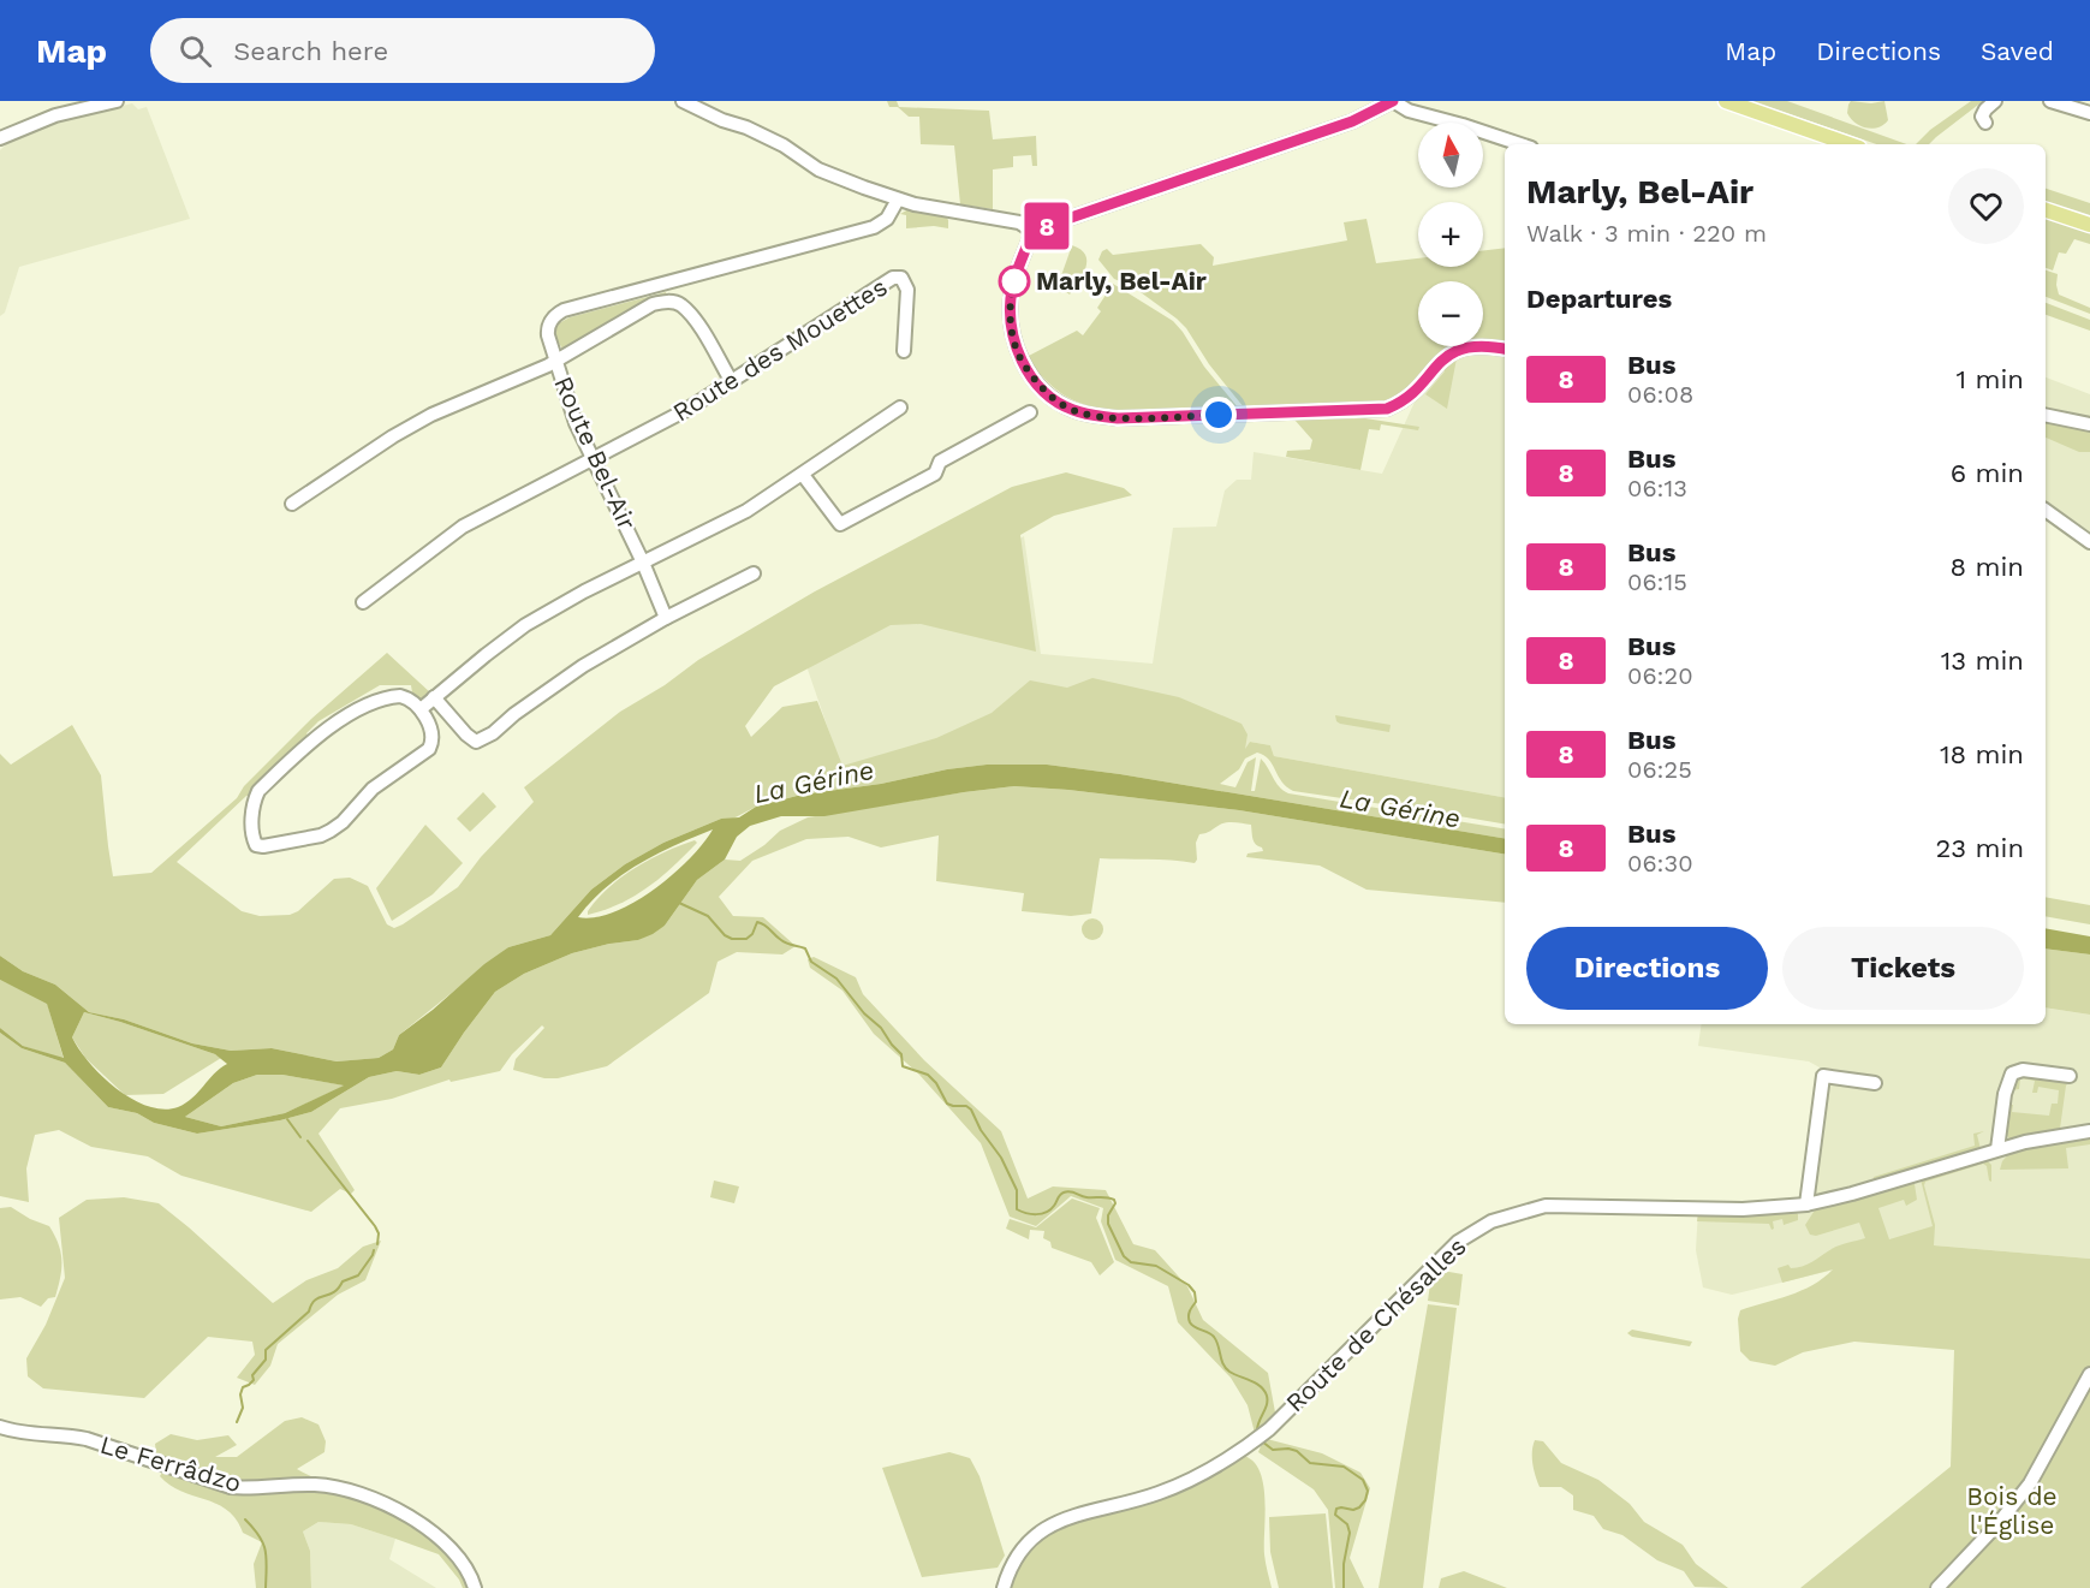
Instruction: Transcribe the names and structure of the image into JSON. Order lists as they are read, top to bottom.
{
  "streets": {
    "street": [
      "Route des Mouettes",
      "Route Bel-Air",
      "Route de Chésalles",
      "Le Ferrâdzo"
    ]
  },
  "crossings": [
    ["Route des Mouettes", "Route Bel-Air"]
  ],
  "water": ["La Gérine"],
  "parks": ["Bois de l'Église"],
  "places": ["Marly, Bel-Air"],
  "lines": ["bus line 8"],
  "north": "top",
  "page": {
    "header": "Map",
    "search": "Search here",
    "nav": ["Map", "Directions", "Saved"],
    "on_map": "8",
    "map_buttons": ["+", "−"],
    "heading": [
      ["Marly, Bel-Air", "Walk · 3 min · 220 m"],
      "Departures"
    ],
    "list": [
      {
        "mark": "8",
        "name": "Bus",
        "note": "06:08",
        "value": "1 min"
      },
      {
        "mark": "8",
        "name": "Bus",
        "note": "06:13",
        "value": "6 min"
      },
      {
        "mark": "8",
        "name": "Bus",
        "note": "06:15",
        "value": "8 min"
      },
      {
        "mark": "8",
        "name": "Bus",
        "note": "06:20",
        "value": "13 min"
      },
      {
        "mark": "8",
        "name": "Bus",
        "note": "06:25",
        "value": "18 min"
      },
      {
        "mark": "8",
        "name": "Bus",
        "note": "06:30",
        "value": "23 min"
      }
    ],
    "buttons": ["Directions", "Tickets"]
  }
}
